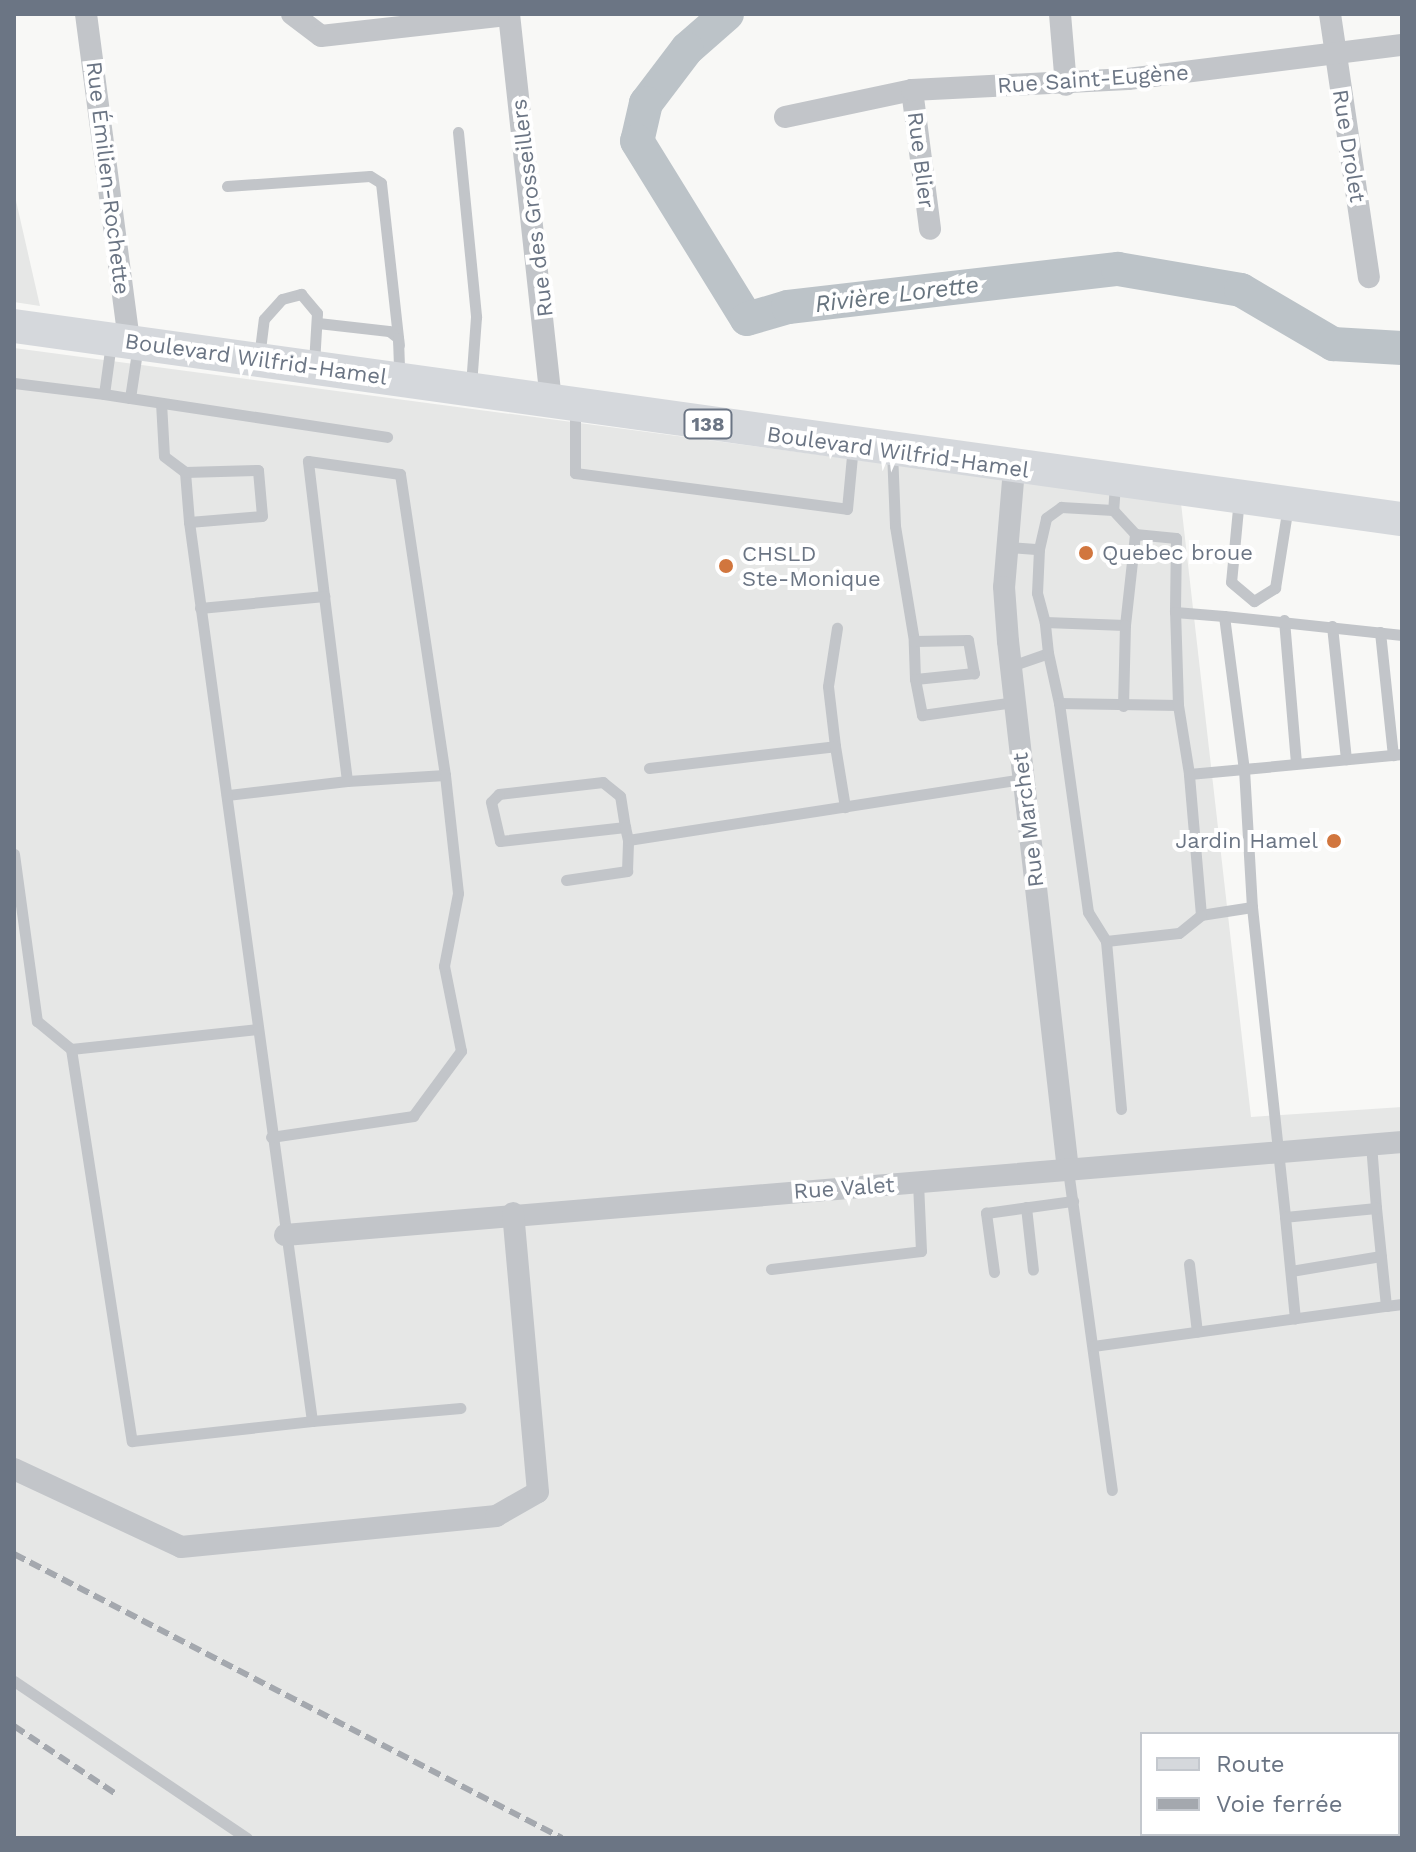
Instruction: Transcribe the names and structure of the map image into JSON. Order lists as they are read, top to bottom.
{
  "streets": {
    "main road": ["Boulevard Wilfrid-Hamel", "138"],
    "street": [
      "Rue Saint-Eugène",
      "Rue Drolet",
      "Rue Blier",
      "Rue Émilien-Rochette",
      "Rue des Grosseillers",
      "Rue Marchet",
      "Rue Valet"
    ]
  },
  "crossings": [
    ["Rue Saint-Eugène", "Rue Drolet"],
    ["Rue Saint-Eugène", "Rue Blier"],
    ["Rue Émilien-Rochette", "Boulevard Wilfrid-Hamel"],
    ["Rue des Grosseillers", "Boulevard Wilfrid-Hamel"],
    ["Boulevard Wilfrid-Hamel", "Rue Marchet"],
    ["Rue Marchet", "Rue Valet"]
  ],
  "water": ["Rivière Lorette"],
  "places": ["Quebec broue", "CHSLD Ste-Monique", "Jardin Hamel"],
  "legend": ["Route", "Voie ferrée"]
}
